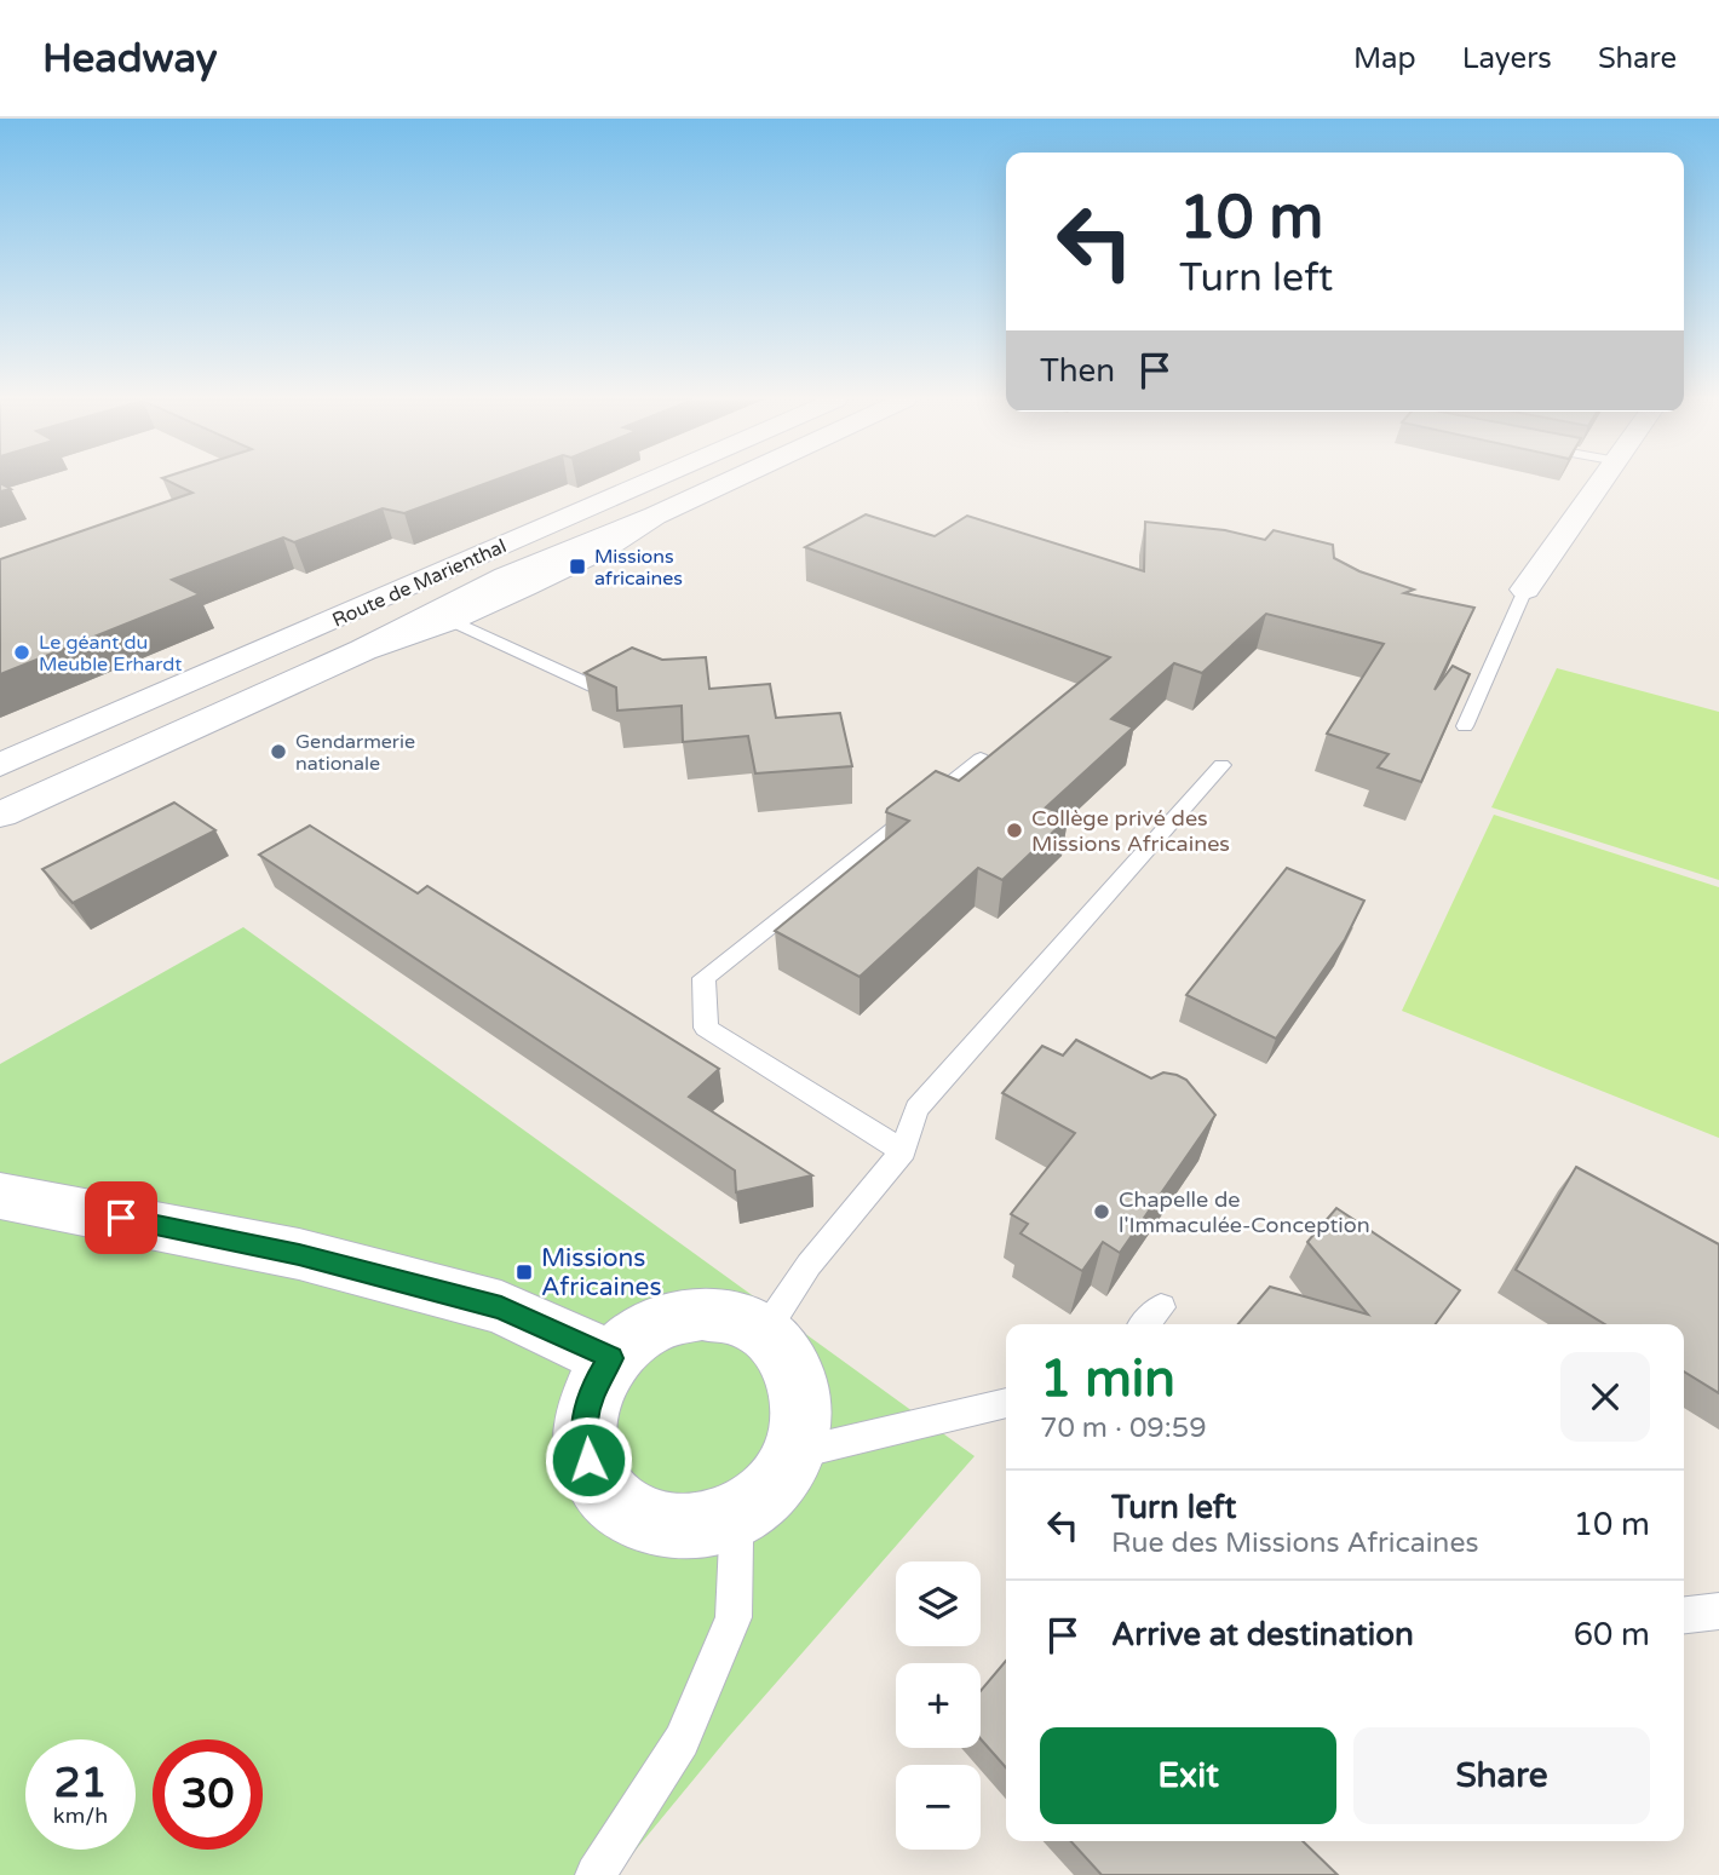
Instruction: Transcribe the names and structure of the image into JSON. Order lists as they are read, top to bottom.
{
  "streets": {
    "street": ["Route de Marienthal"]
  },
  "places": {
    "transit": ["Missions africaines", "Missions Africaines"],
    "other": [
      "Le géant du Meuble Erhardt",
      "Gendarmerie nationale",
      "Collège privé des Missions Africaines",
      "Chapelle de l'Immaculée-Conception"
    ]
  },
  "page": {
    "header": "Headway",
    "nav": ["Map", "Layers", "Share"],
    "turn": ["10 m", "Turn left"],
    "then": "Then",
    "heading": ["1 min", "70 m · 09:59"],
    "list": [
      {
        "name": "Turn left",
        "note": "Rue des Missions Africaines",
        "value": "10 m"
      },
      {
        "name": "Arrive at destination",
        "value": "60 m"
      }
    ],
    "map_buttons": ["+", "−"],
    "buttons": ["Exit", "Share"],
    "speed": "21 km/h",
    "limit": "30"
  }
}
